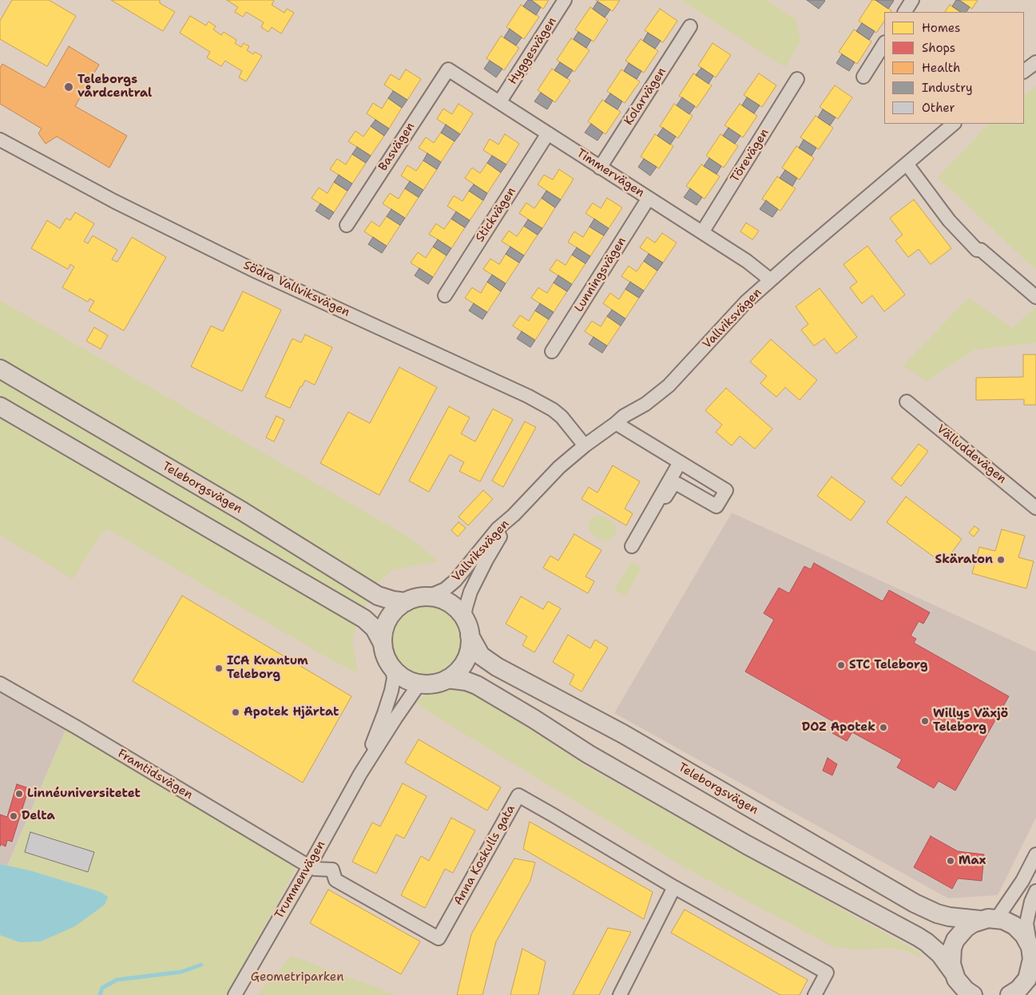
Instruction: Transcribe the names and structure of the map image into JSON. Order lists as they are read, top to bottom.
{
  "streets": {
    "main road": ["Teleborgsvägen"],
    "street": [
      "Hyggesvägen",
      "Kolarvägen",
      "Basvägen",
      "Törevägen",
      "Timmervägen",
      "Stickvägen",
      "Lunningsvägen",
      "Södra Vallviksvägen",
      "Vallviksvägen",
      "Välluddevägen",
      "Framtidsvägen",
      "Anna Koskulls gata",
      "Trummenvägen"
    ]
  },
  "crossings": [
    ["Hyggesvägen", "Timmervägen"],
    ["Kolarvägen", "Timmervägen"],
    ["Basvägen", "Timmervägen"],
    ["Törevägen", "Timmervägen"],
    ["Timmervägen", "Stickvägen"],
    ["Timmervägen", "Lunningsvägen"],
    ["Timmervägen", "Vallviksvägen"],
    ["Södra Vallviksvägen", "Vallviksvägen"],
    ["Vallviksvägen", "Teleborgsvägen"],
    ["Vallviksvägen", "Trummenvägen"],
    ["Teleborgsvägen", "Trummenvägen"],
    ["Framtidsvägen", "Anna Koskulls gata"],
    ["Framtidsvägen", "Trummenvägen"],
    ["Anna Koskulls gata", "Trummenvägen"]
  ],
  "parks": ["Geometriparken"],
  "places": [
    "Teleborgs vårdcentral",
    "Skäraton",
    "STC Teleborg",
    "ICA Kvantum Teleborg",
    "Apotek Hjärtat",
    "Willys Växjö Teleborg",
    "DOZ Apotek",
    "Linnéuniversitetet",
    "Delta",
    "Max"
  ],
  "legend": [
    "Homes",
    "Shops",
    "Health",
    "Industry",
    "Other"
  ]
}
